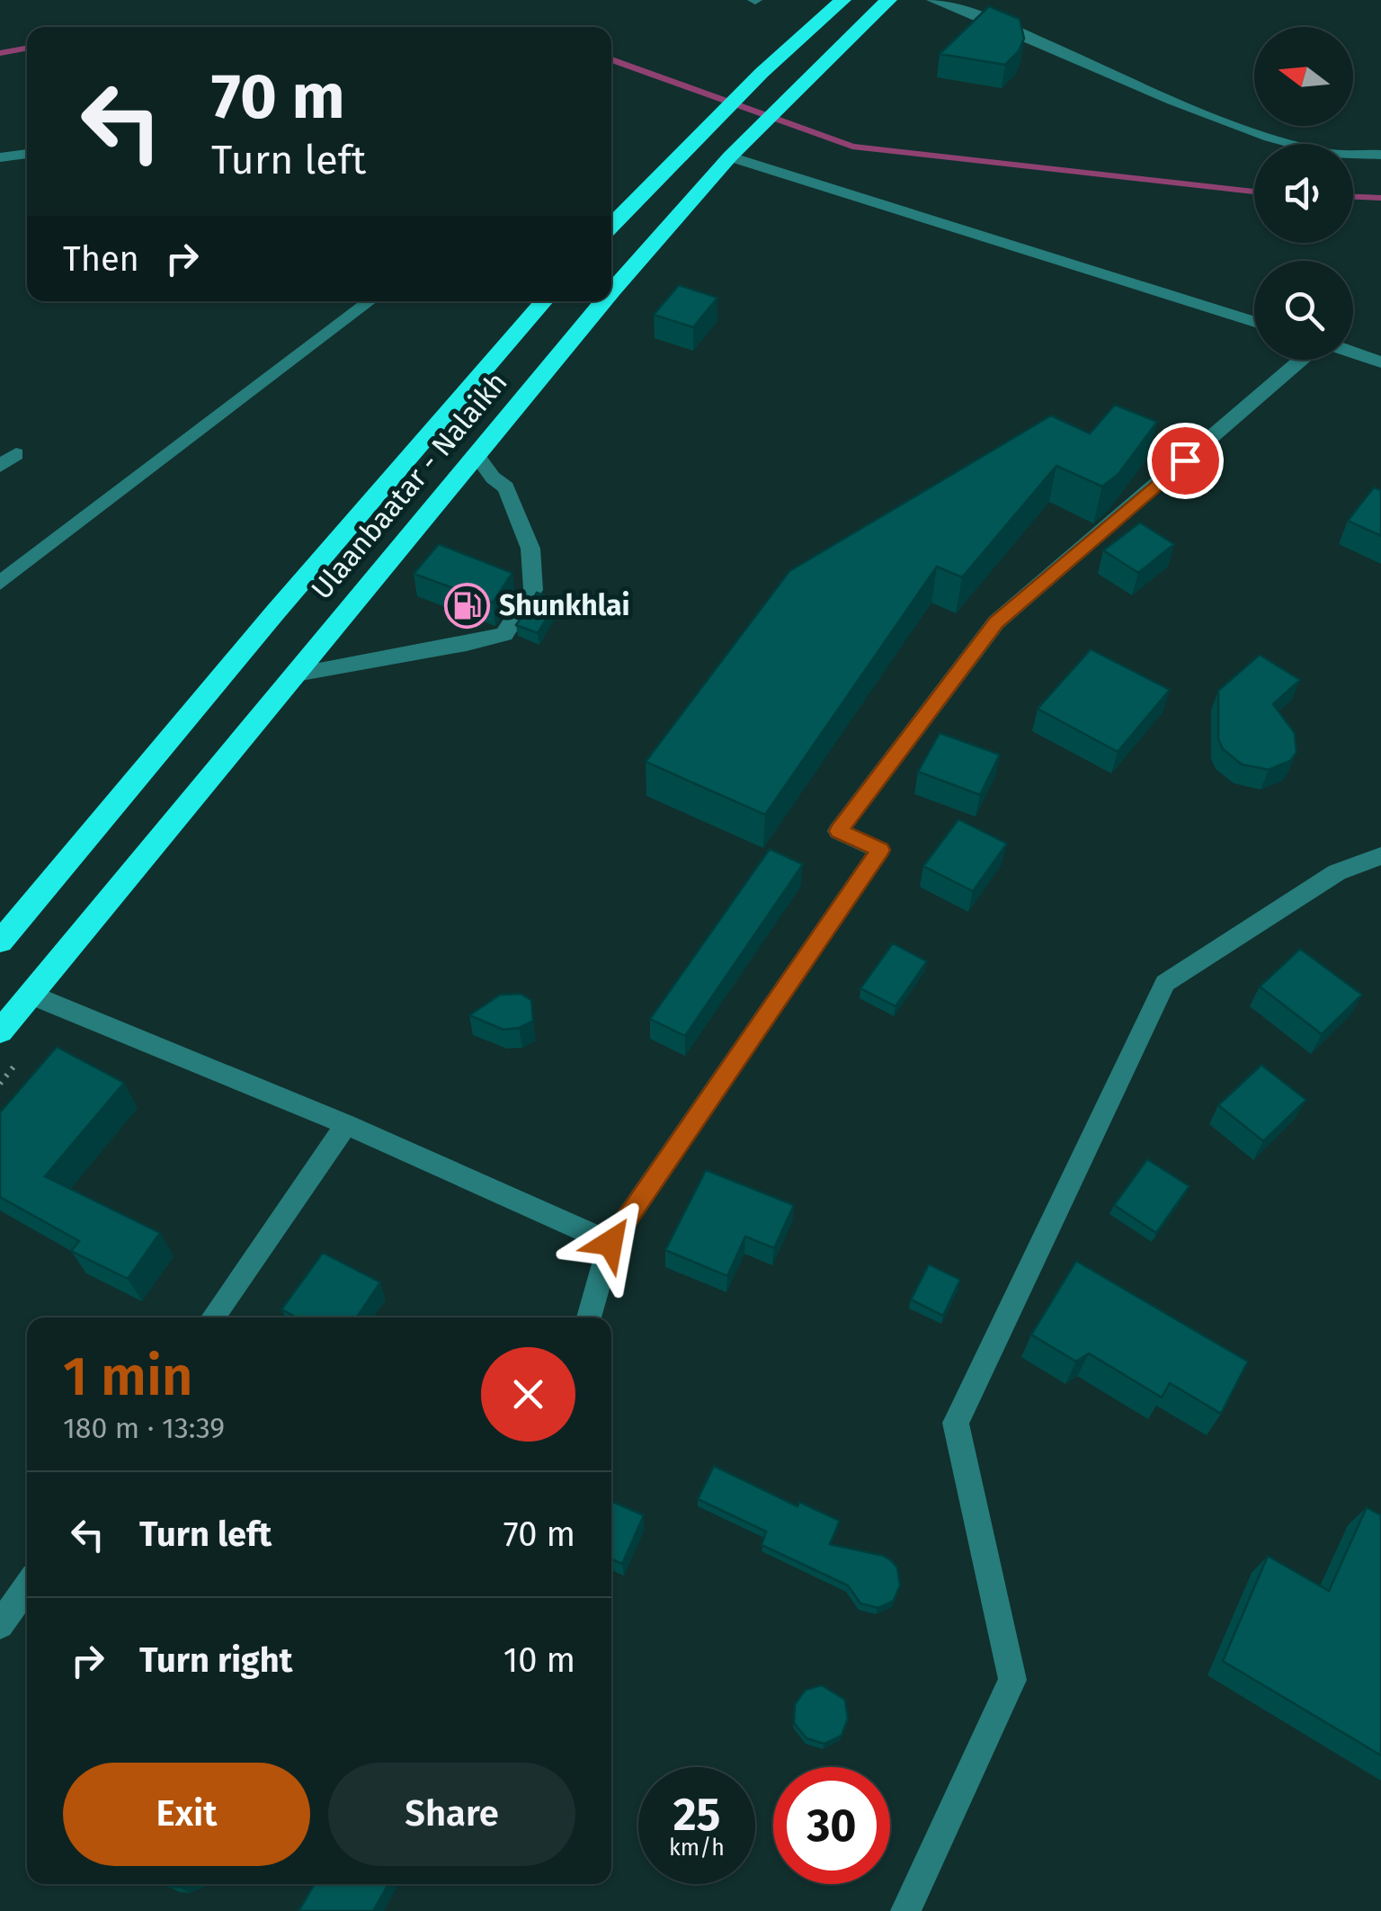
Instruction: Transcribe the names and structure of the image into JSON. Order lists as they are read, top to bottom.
{
  "streets": {
    "highway": ["Ulaanbaatar - Nalaikh"]
  },
  "places": {
    "fuel station": ["Shunkhlai"]
  },
  "north": "left",
  "page": {
    "turn": ["70 m", "Turn left"],
    "then": "Then",
    "heading": ["1 min", "180 m · 13:39"],
    "list": [
      {
        "name": "Turn left",
        "value": "70 m"
      },
      {
        "name": "Turn right",
        "value": "10 m"
      }
    ],
    "buttons": ["Exit", "Share"],
    "speed": "25 km/h",
    "limit": "30"
  }
}
